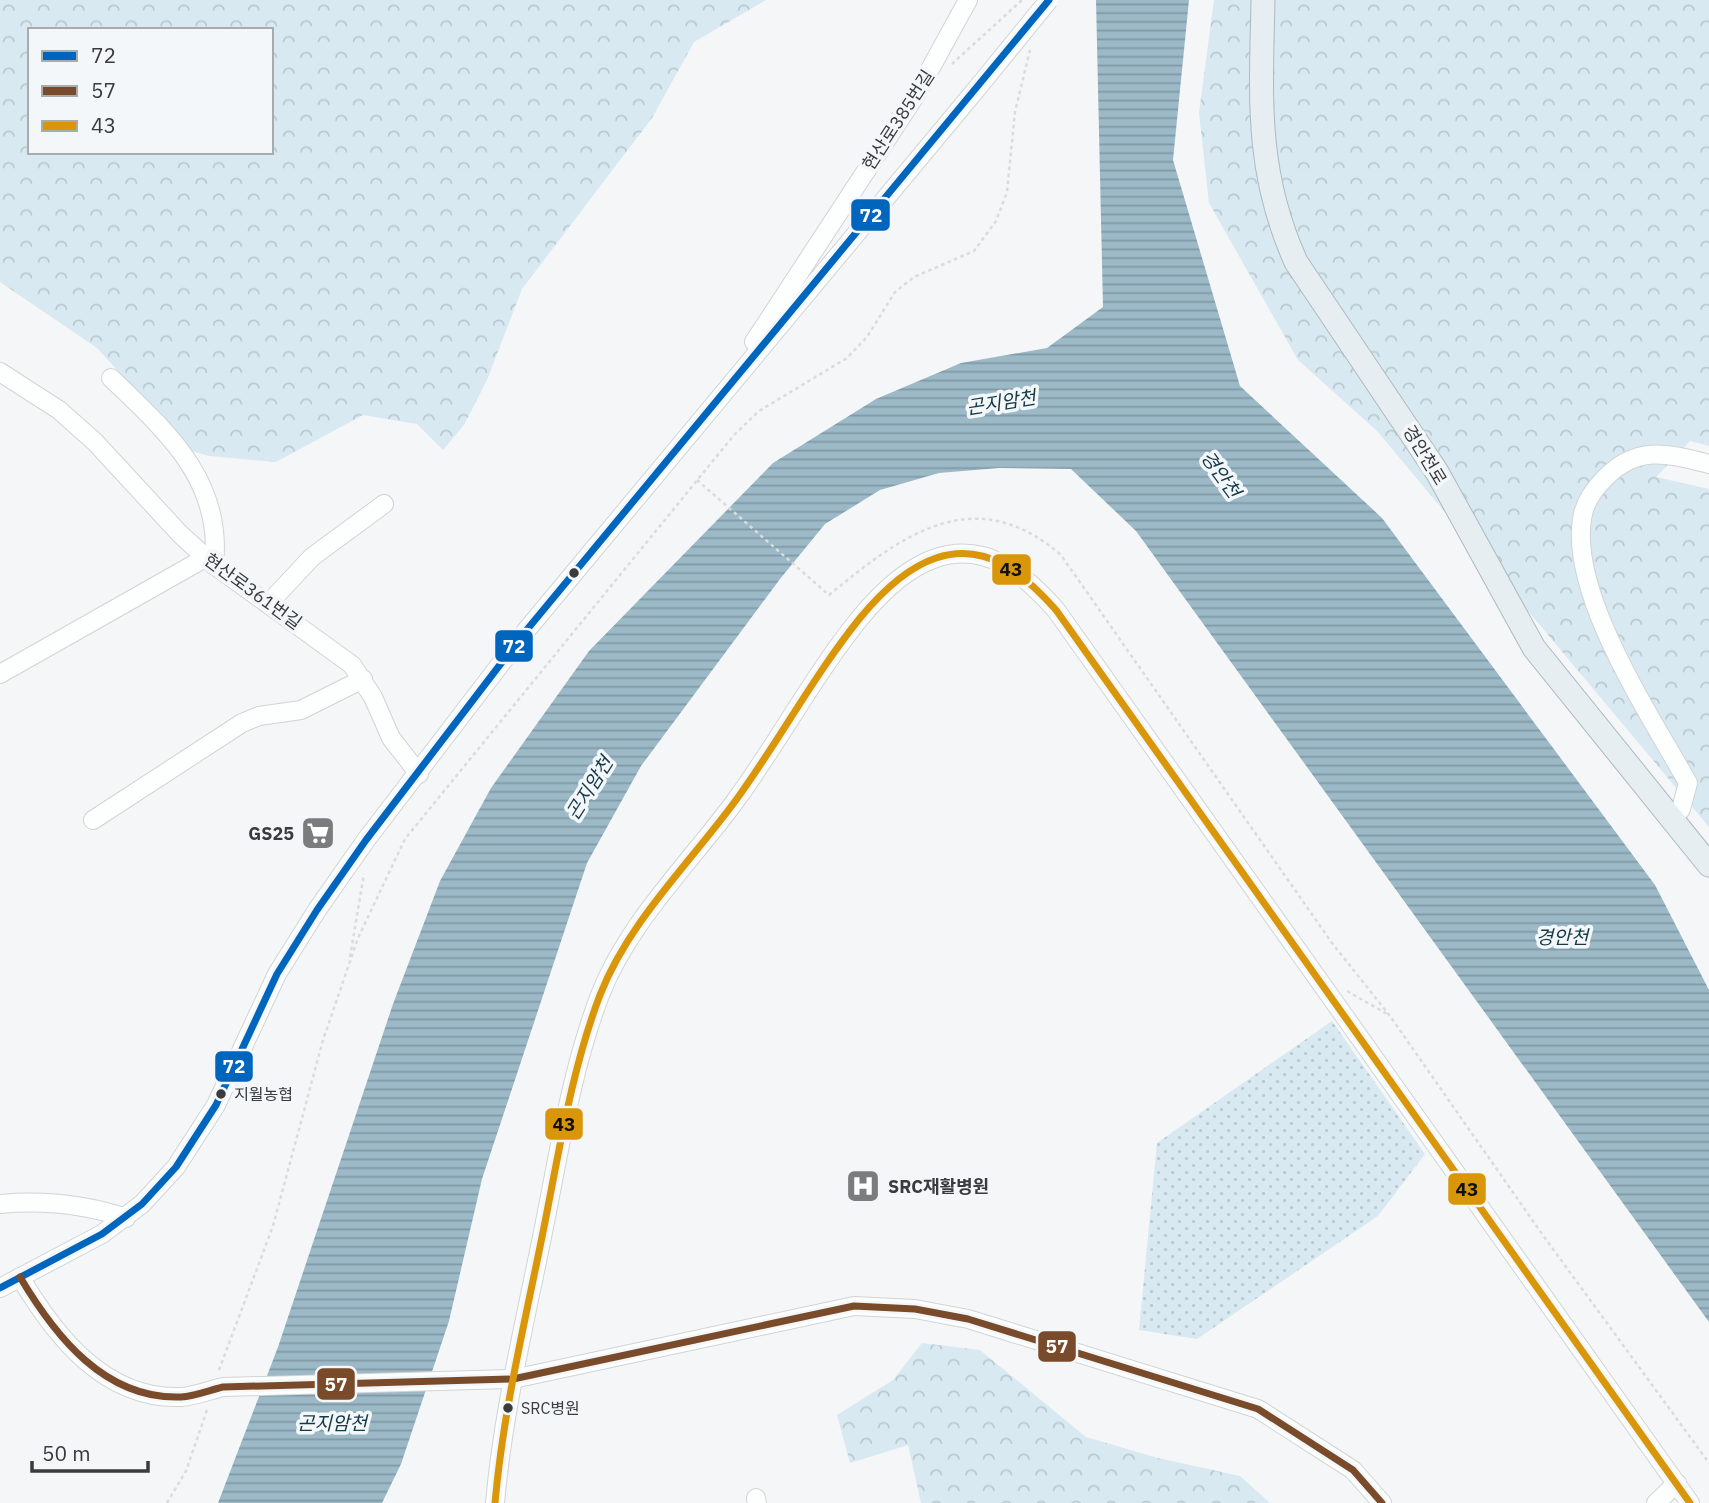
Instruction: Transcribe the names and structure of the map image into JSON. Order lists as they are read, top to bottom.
{
  "streets": {
    "main road": ["경안천로"],
    "street": ["현산로385번길", "현산로361번길"]
  },
  "water": ["곤지암천", "경안천"],
  "places": {
    "supermarket": ["GS25"],
    "other": ["지월농협", "SRC병원"],
    "hospital": ["SRC재활병원"]
  },
  "lines": ["transit line 72", "transit line 43", "transit line 57"],
  "legend": ["72", "57", "43"],
  "scale_bar": "50 m"
}
